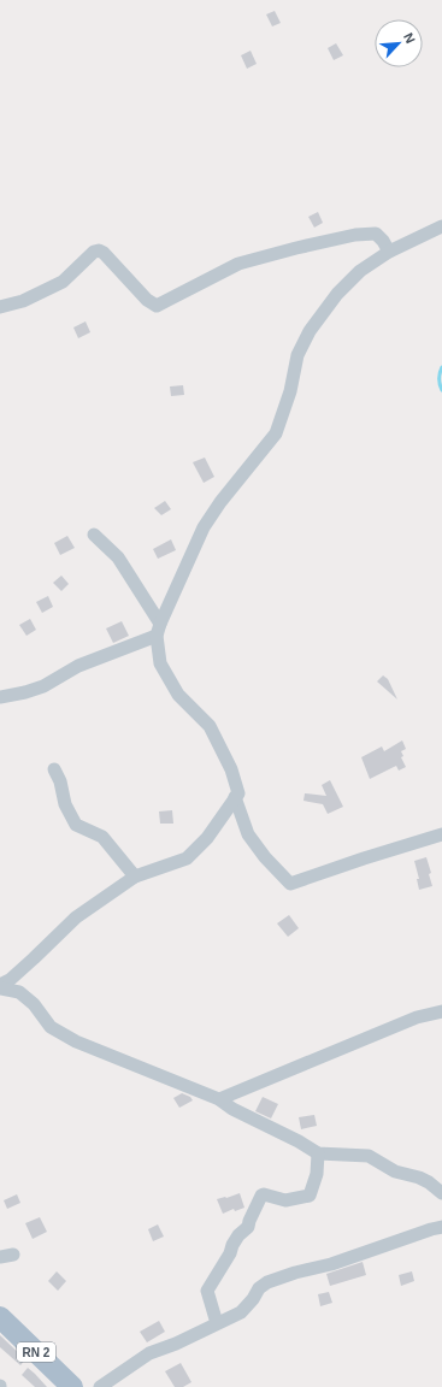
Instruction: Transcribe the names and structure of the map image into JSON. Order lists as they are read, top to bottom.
{
  "streets": {
    "main road": ["RN 2"]
  },
  "north": "top right"
}
